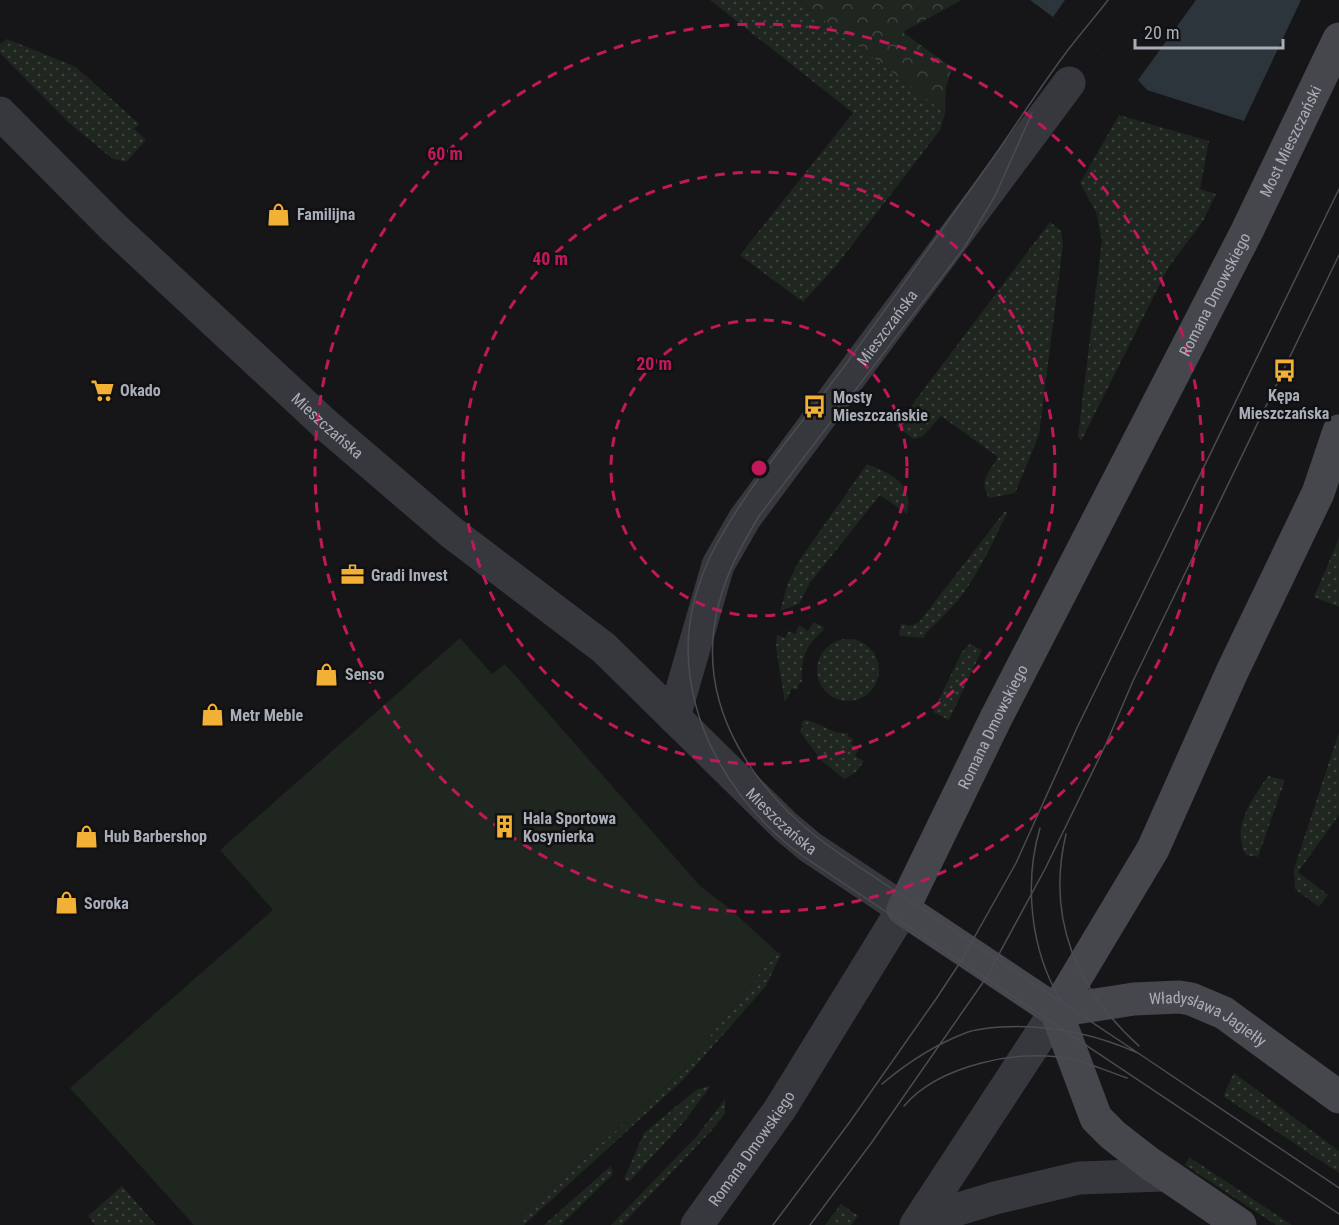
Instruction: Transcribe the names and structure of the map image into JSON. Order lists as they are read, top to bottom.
{
  "streets": {
    "main road": ["Most Mieszczański", "Romana Dmowskiego", "Władysława Jagiełły"],
    "street": ["Mieszczańska"]
  },
  "crossings": [
    ["Most Mieszczański", "Romana Dmowskiego"],
    ["Romana Dmowskiego", "Mieszczańska"]
  ],
  "places": {
    "shop": [
      "Familijna",
      "Senso",
      "Metr Meble",
      "Hub Barbershop",
      "Soroka"
    ],
    "bus stop": ["Kępa Mieszczańska", "Mosty Mieszczańskie"],
    "supermarket": ["Okado"],
    "office": ["Gradi Invest"],
    "building": ["Hala Sportowa Kosynierka"]
  },
  "scale_bar": "20 m",
  "rings": ["60 m", "40 m", "20 m"]
}
